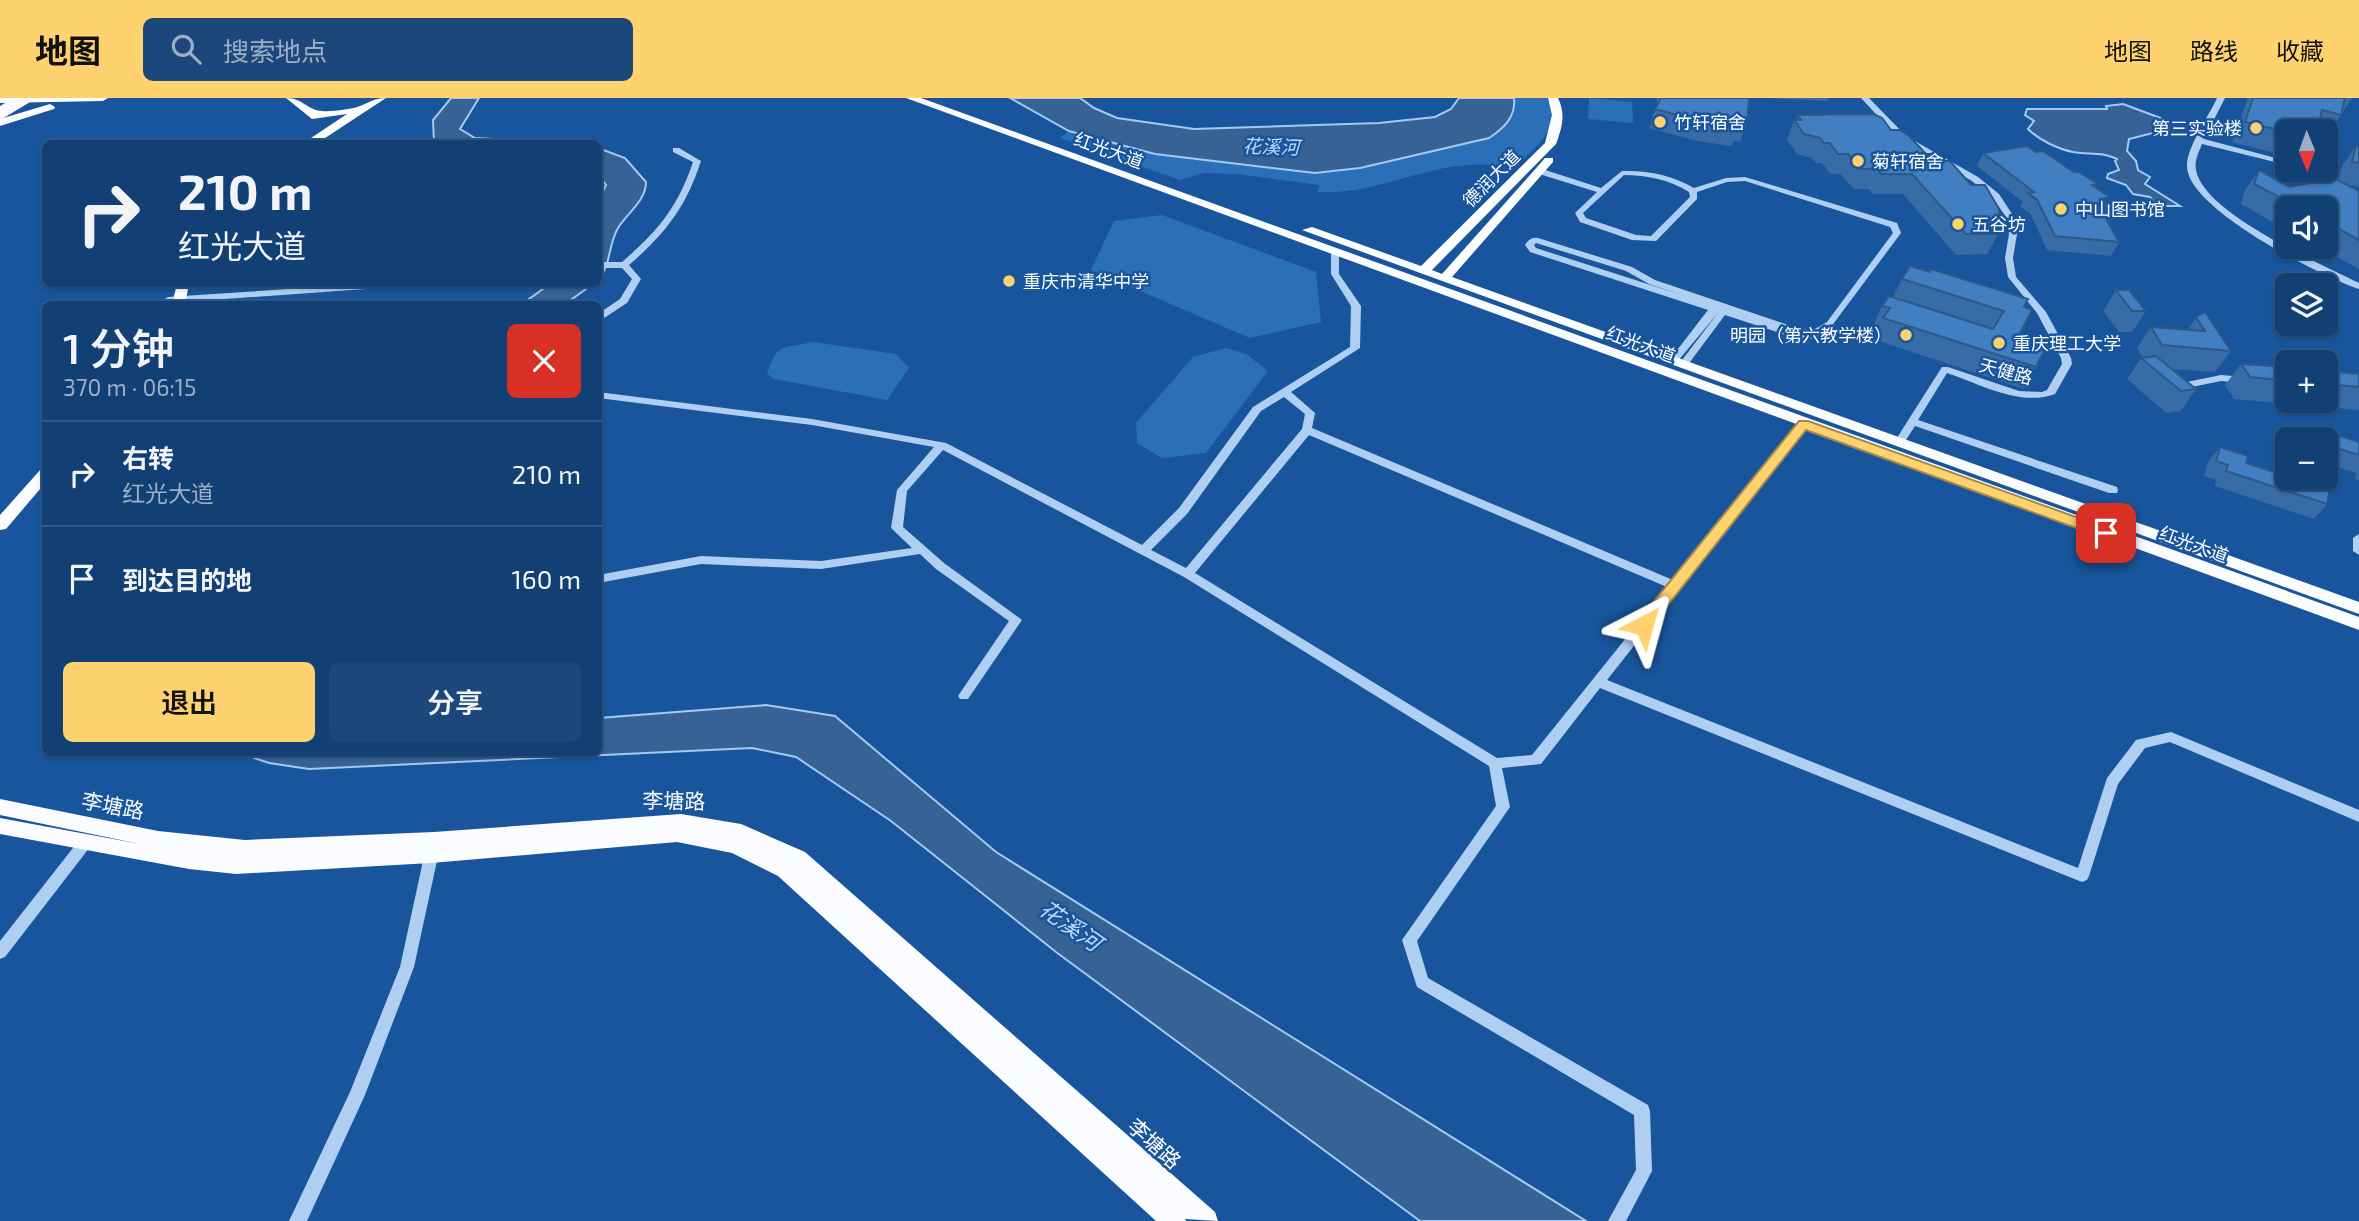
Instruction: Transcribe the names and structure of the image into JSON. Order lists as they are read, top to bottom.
{
  "streets": {
    "main road": ["红光大道", "德润大道", "李塘路"],
    "street": ["天健路"]
  },
  "crossings": [
    ["红光大道", "德润大道"]
  ],
  "water": ["花溪河"],
  "places": [
    "竹轩宿舍",
    "第三实验楼",
    "菊轩宿舍",
    "中山图书馆",
    "五谷坊",
    "重庆市清华中学",
    "明园（第六教学楼）",
    "重庆理工大学"
  ],
  "north": "bottom",
  "page": {
    "header": "地图",
    "search": "搜索地点",
    "nav": ["地图", "路线", "收藏"],
    "map_buttons": ["+", "−"],
    "turn": ["210 m", "红光大道"],
    "heading": ["1 分钟", "370 m · 06:15"],
    "list": [
      {
        "name": "右转",
        "note": "红光大道",
        "value": "210 m"
      },
      {
        "name": "到达目的地",
        "value": "160 m"
      }
    ],
    "buttons": ["退出", "分享"]
  }
}
